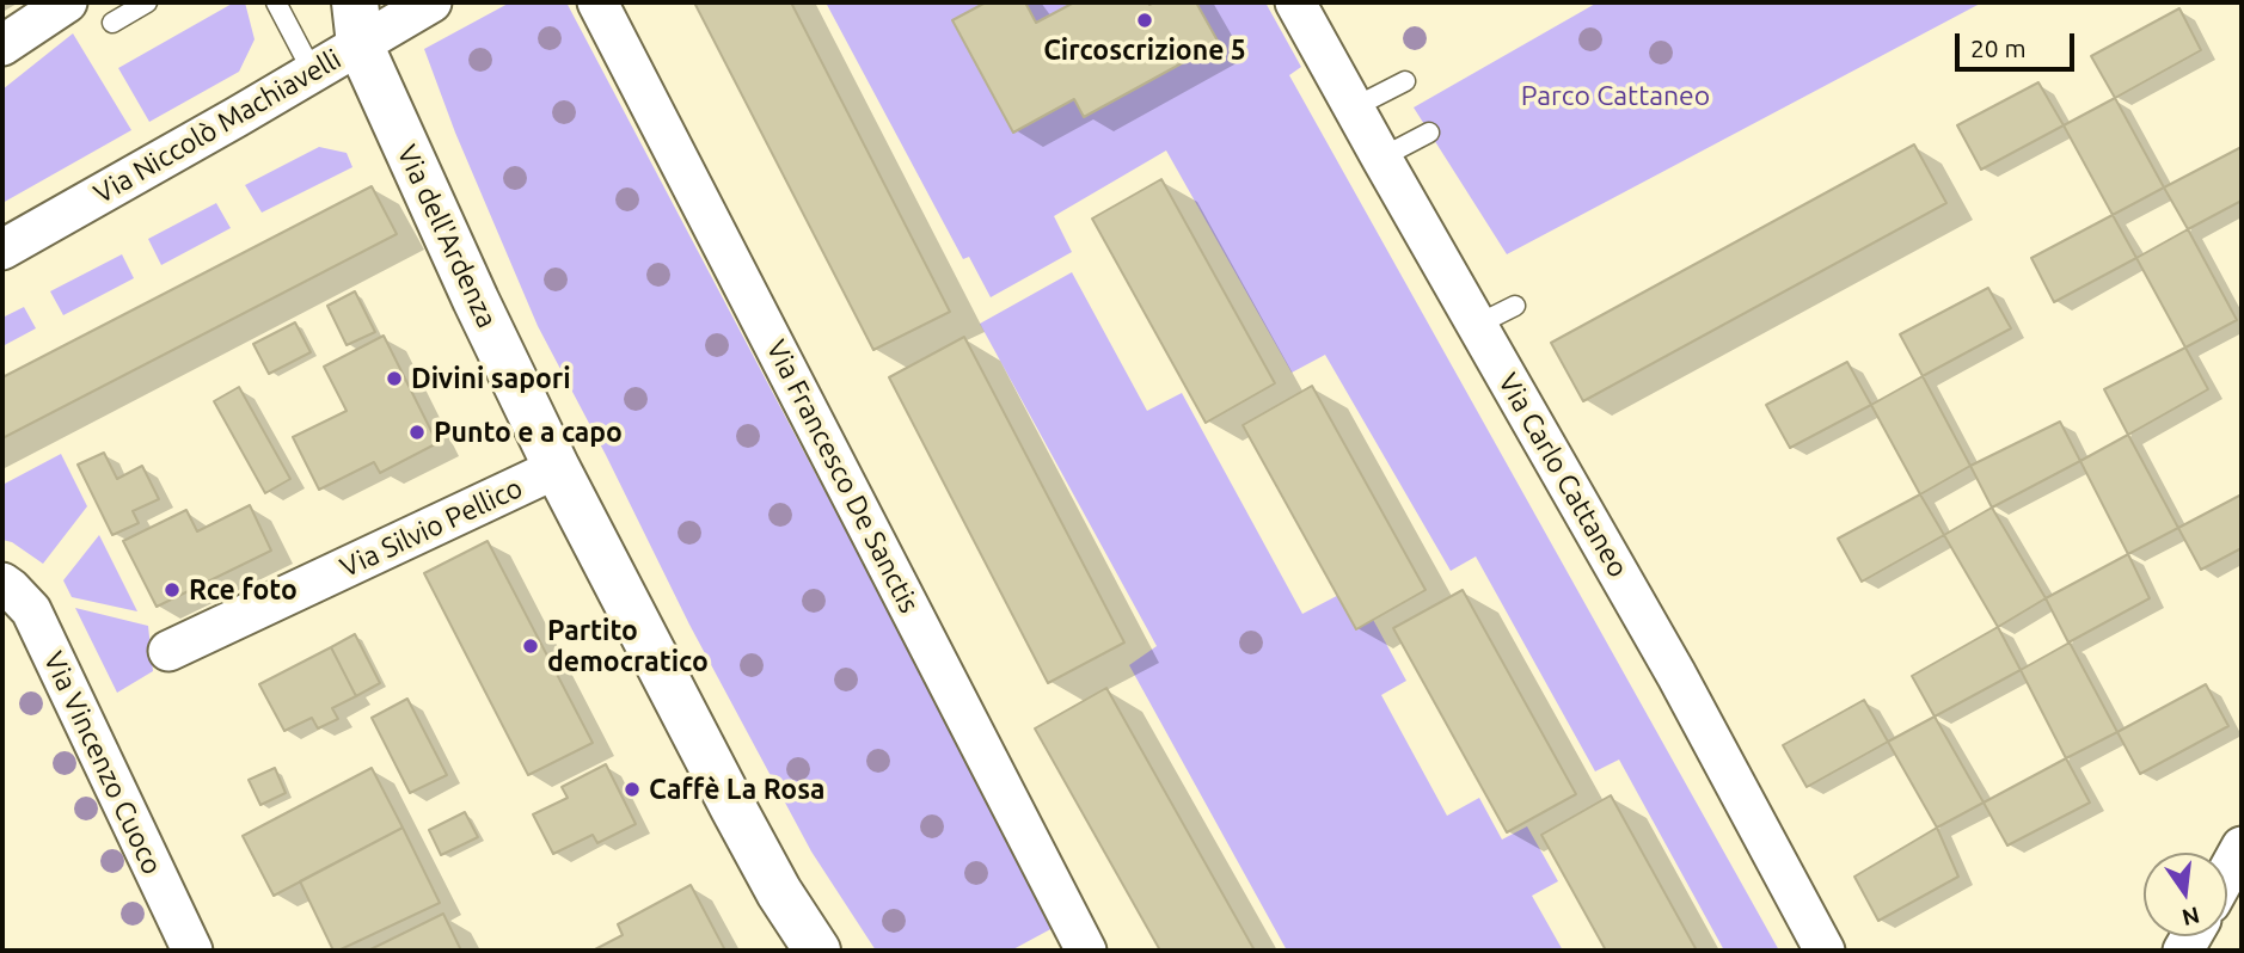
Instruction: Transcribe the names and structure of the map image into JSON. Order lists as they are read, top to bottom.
{
  "streets": {
    "main road": ["Via dell'Ardenza"],
    "street": [
      "Via Niccolò Machiavelli",
      "Via Carlo Cattaneo",
      "Via Francesco De Sanctis",
      "Via Silvio Pellico",
      "Via Vincenzo Cuoco"
    ]
  },
  "crossings": [
    ["Via Niccolò Machiavelli", "Via dell'Ardenza"],
    ["Via dell'Ardenza", "Via Silvio Pellico"]
  ],
  "parks": ["Parco Cattaneo"],
  "places": [
    "Circoscrizione 5",
    "Divini sapori",
    "Punto e a capo",
    "Rce foto",
    "Partito democratico",
    "Caffè La Rosa"
  ],
  "scale_bar": "20 m",
  "north": "bottom"
}
